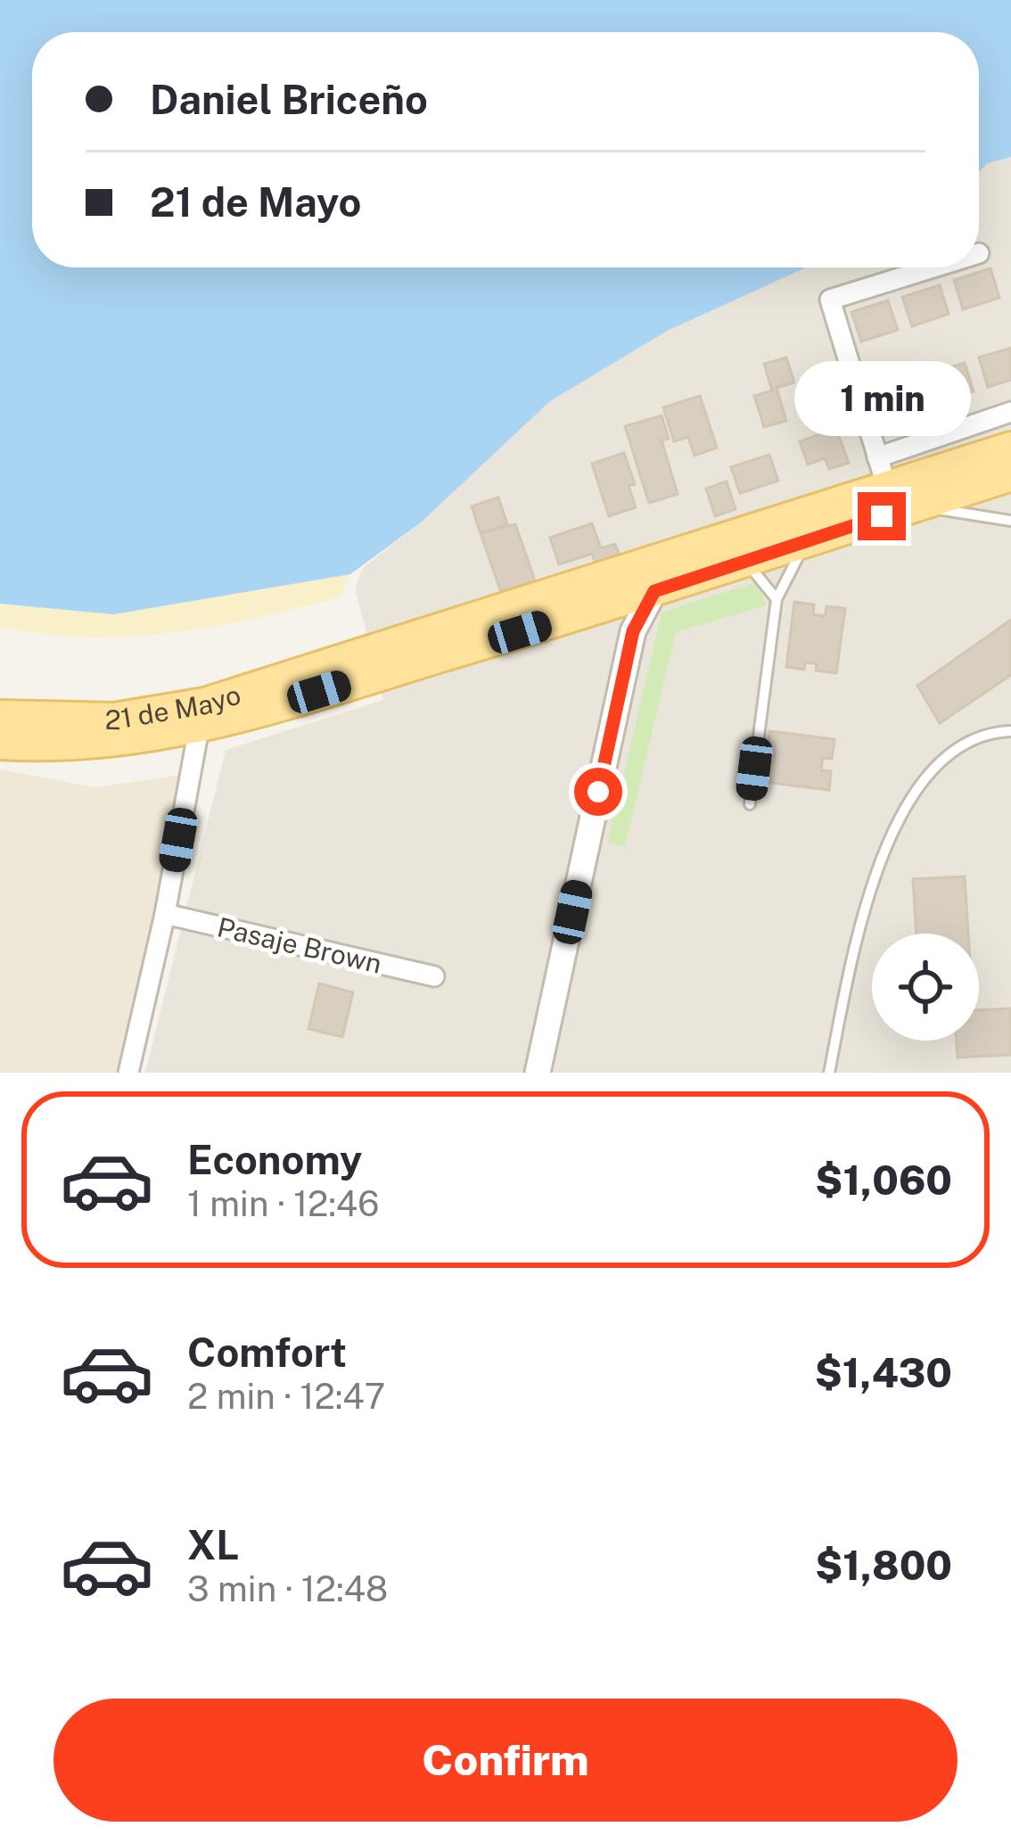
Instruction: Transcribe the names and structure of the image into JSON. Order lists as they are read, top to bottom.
{
  "streets": {
    "main road": ["21 de Mayo"],
    "street": ["Pasaje Brown"]
  },
  "page": {
    "banner": ["Daniel Briceño", "21 de Mayo"],
    "bubble": "1 min",
    "list": [
      {
        "name": "Economy",
        "note": "1 min · 12:46",
        "value": "$1,060"
      },
      {
        "name": "Comfort",
        "note": "2 min · 12:47",
        "value": "$1,430"
      },
      {
        "name": "XL",
        "note": "3 min · 12:48",
        "value": "$1,800"
      }
    ],
    "buttons": "Confirm"
  }
}
